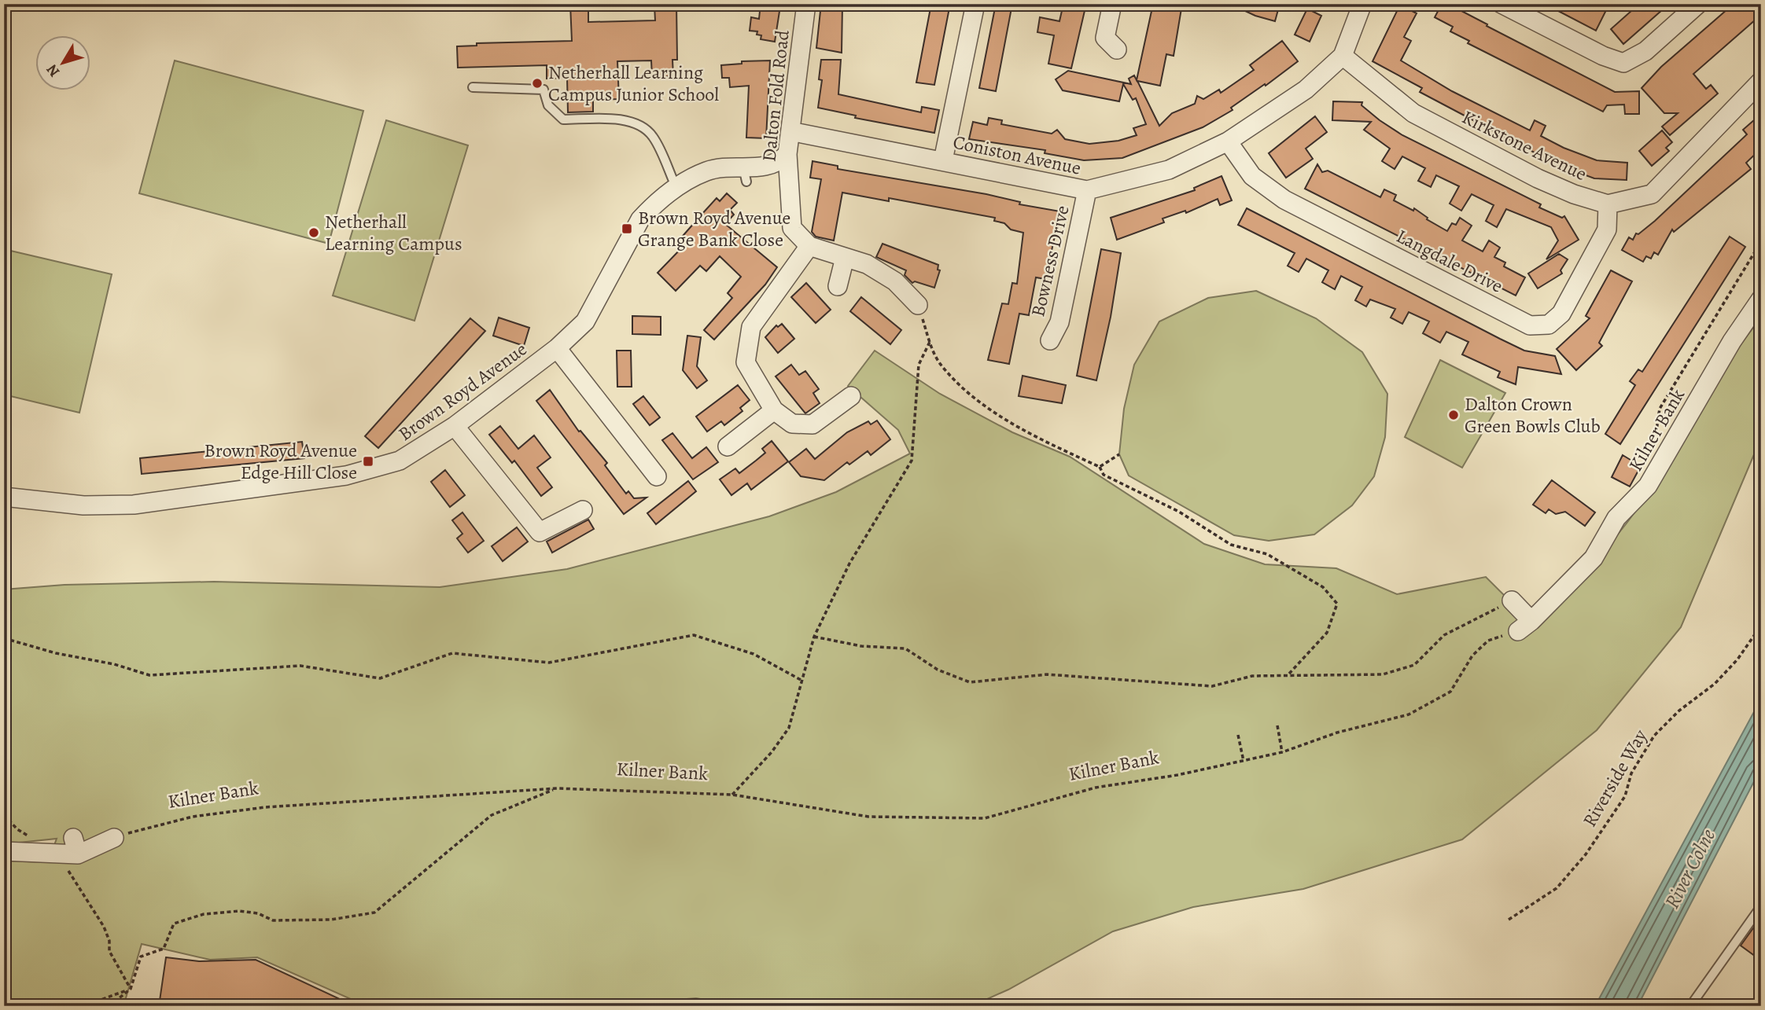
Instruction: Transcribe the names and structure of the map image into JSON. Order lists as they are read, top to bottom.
{
  "streets": {
    "street": [
      "Dalton Fold Road",
      "Kirkstone Avenue",
      "Coniston Avenue",
      "Bowness Drive",
      "Langdale Drive",
      "Brown Royd Avenue",
      "Kilner Bank"
    ],
    "path": ["Riverside Way"]
  },
  "crossings": [
    ["Dalton Fold Road", "Coniston Avenue"],
    ["Dalton Fold Road", "Brown Royd Avenue"],
    ["Kirkstone Avenue", "Coniston Avenue"],
    ["Kirkstone Avenue", "Langdale Drive"],
    ["Coniston Avenue", "Bowness Drive"],
    ["Coniston Avenue", "Langdale Drive"]
  ],
  "water": ["River Colne"],
  "places": {
    "other": ["Netherhall Learning Campus Junior School", "Netherhall Learning Campus", "Dalton Crown Green Bowls Club"],
    "transit": ["Brown Royd Avenue Grange Bank Close", "Brown Royd Avenue Edge Hill Close"]
  },
  "north": "bottom left"
}
